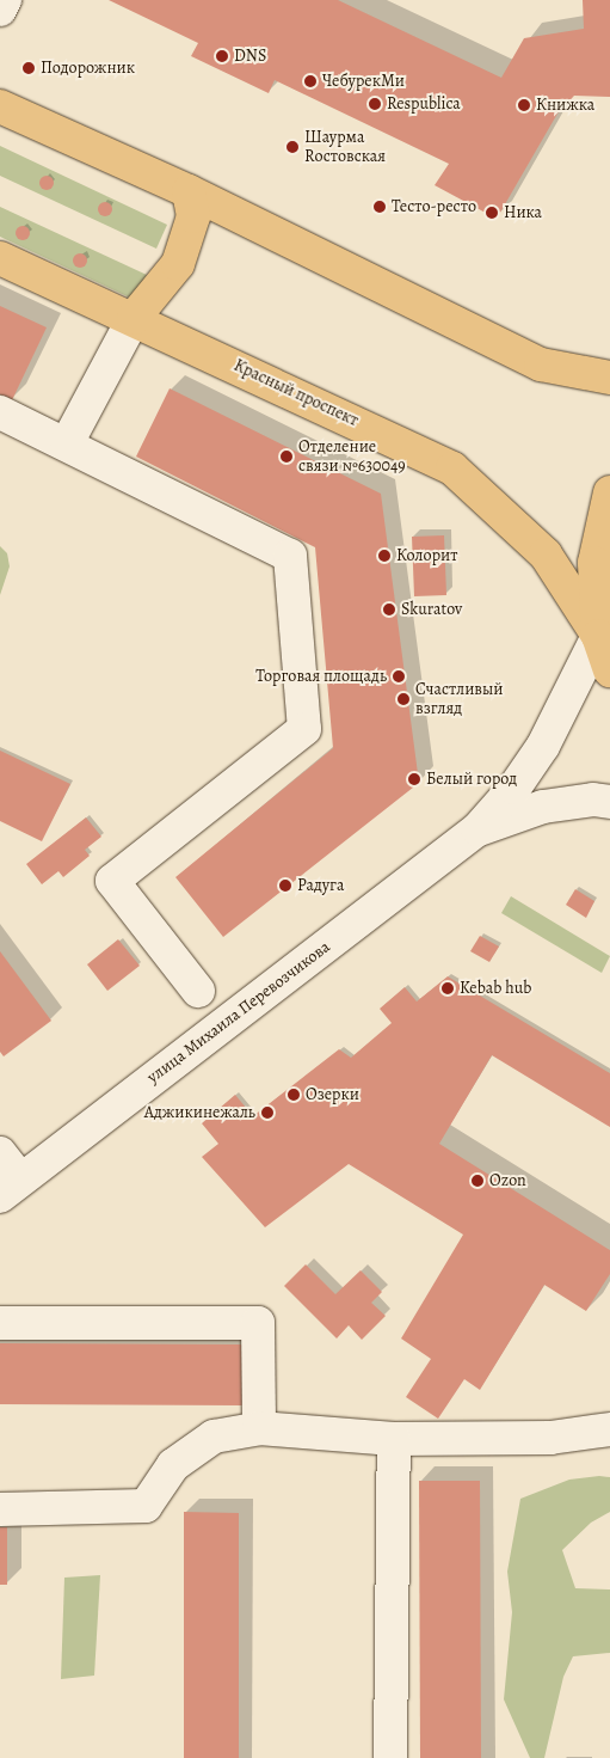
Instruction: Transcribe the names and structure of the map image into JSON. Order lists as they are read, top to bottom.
{
  "streets": {
    "main road": ["Красный проспект"],
    "street": ["улица Михаила Перевозчикова"]
  },
  "places": [
    "DNS",
    "Подорожник",
    "ЧебурекМи",
    "Respublica",
    "Книжка",
    "Шаурма Rостовская",
    "Тесто-ресто",
    "Ника",
    "Отделение связи №630049",
    "Колорит",
    "Skuratov",
    "Торговая площадь",
    "Счастливый взгляд",
    "Белый город",
    "Радуга",
    "Kebab hub",
    "Озерки",
    "Аджикинежаль",
    "Ozon"
  ]
}
